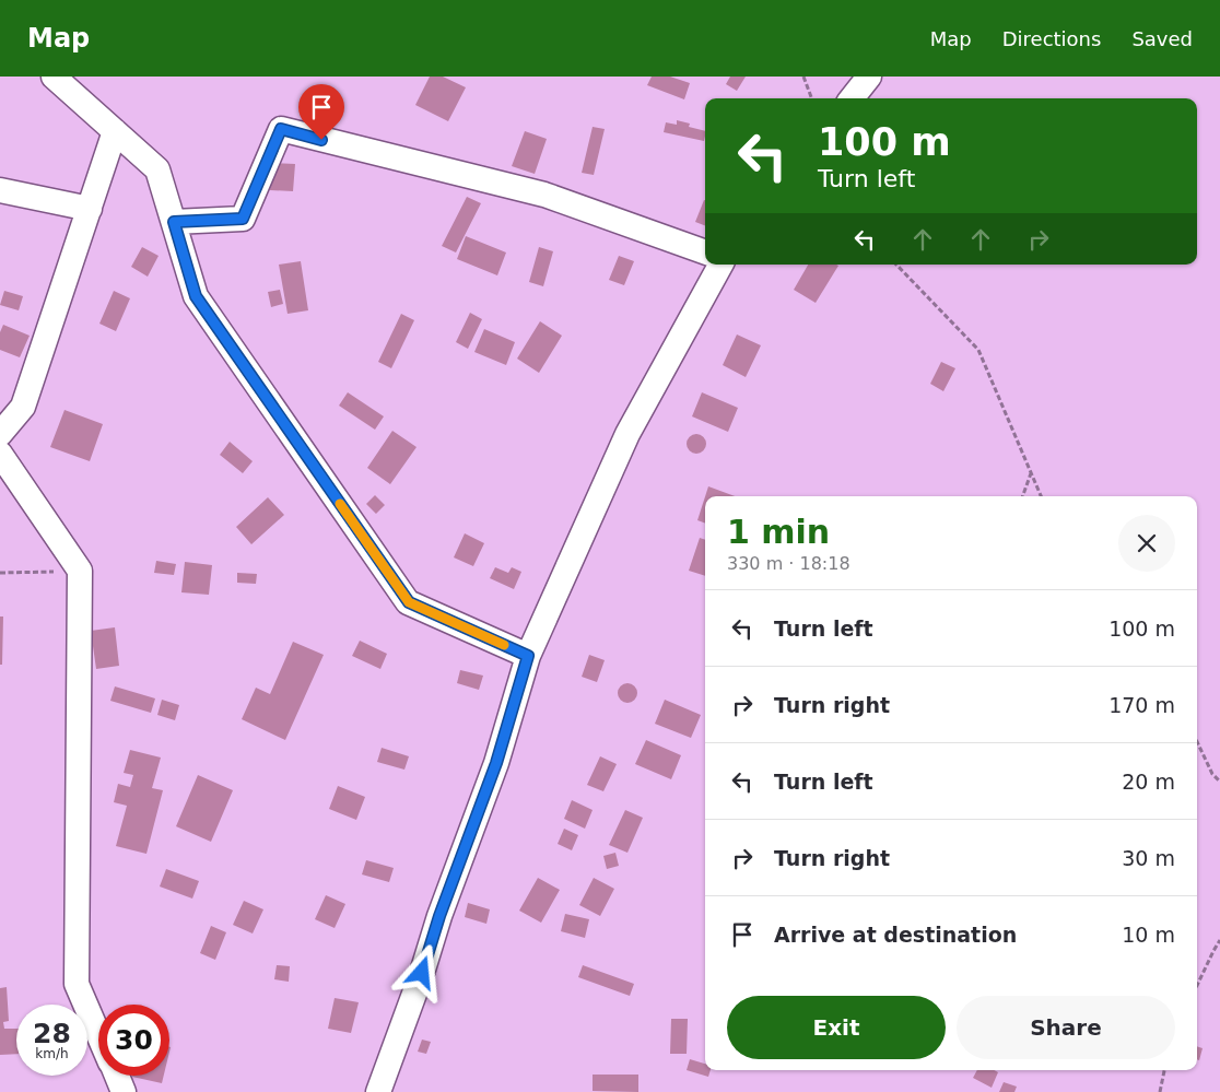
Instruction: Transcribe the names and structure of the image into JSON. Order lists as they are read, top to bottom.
{
  "page": {
    "header": "Map",
    "nav": ["Map", "Directions", "Saved"],
    "turn": ["100 m", "Turn left"],
    "heading": ["1 min", "330 m · 18:18"],
    "list": [
      {
        "name": "Turn left",
        "value": "100 m"
      },
      {
        "name": "Turn right",
        "value": "170 m"
      },
      {
        "name": "Turn left",
        "value": "20 m"
      },
      {
        "name": "Turn right",
        "value": "30 m"
      },
      {
        "name": "Arrive at destination",
        "value": "10 m"
      }
    ],
    "buttons": ["Exit", "Share"],
    "speed": "28 km/h",
    "limit": "30"
  }
}
